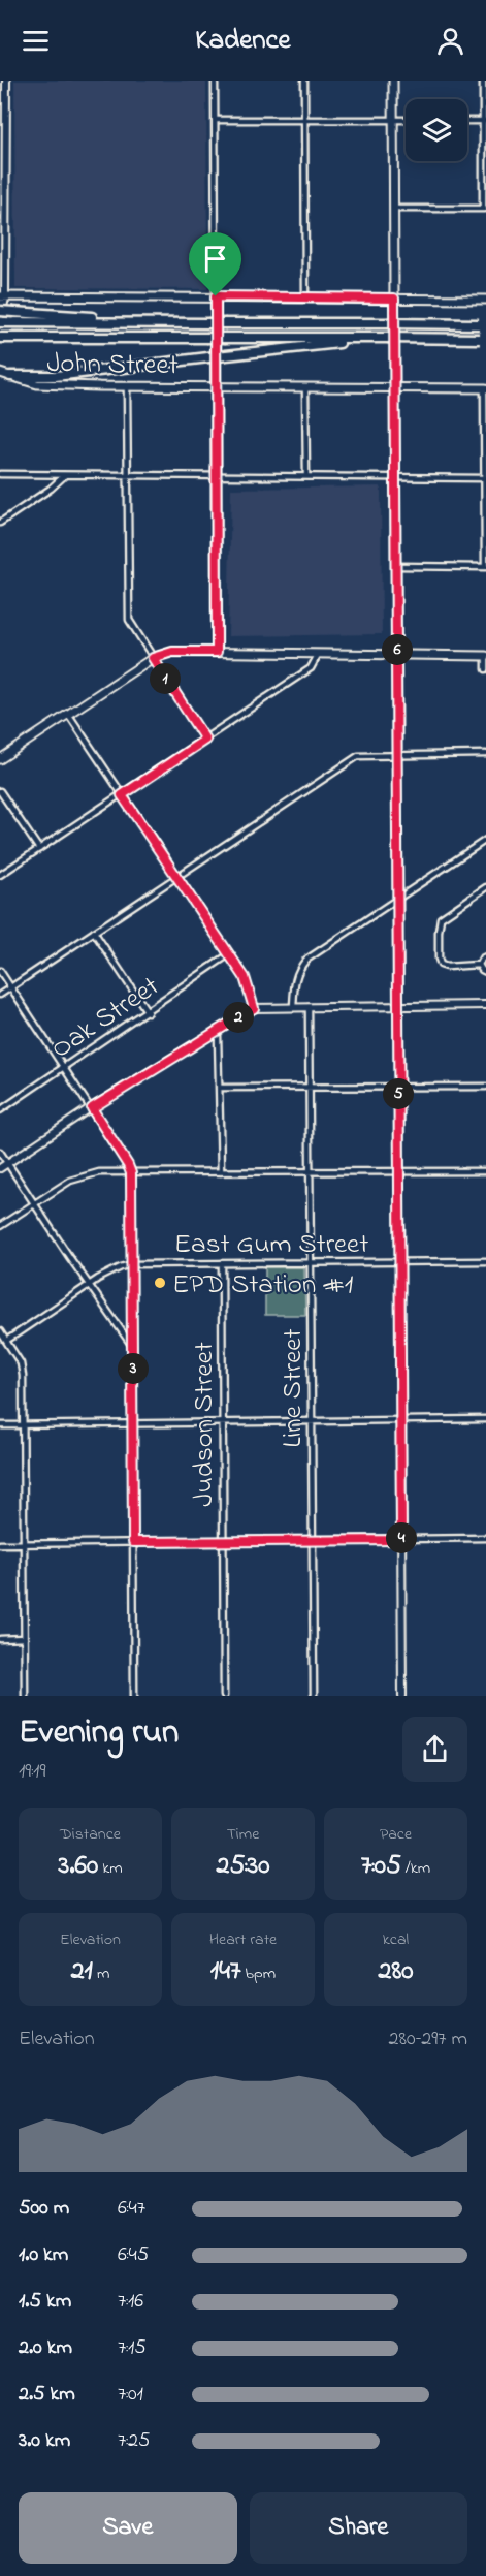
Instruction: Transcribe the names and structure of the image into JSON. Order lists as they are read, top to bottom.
{
  "streets": {
    "main road": ["John Street"],
    "street": [
      "Oak Street",
      "East Gum Street",
      "Line Street",
      "Judson Street"
    ]
  },
  "crossings": [
    ["East Gum Street", "Line Street"],
    ["East Gum Street", "Judson Street"]
  ],
  "places": ["EPD Station #1"],
  "page": {
    "header": "Kadence",
    "pins": [
      "6",
      "1",
      "2",
      "5",
      "3",
      "4"
    ],
    "heading": ["Evening run", "19:19"],
    "stats": [
      ["Distance", "3.60 km"],
      ["Time", "25:30"],
      ["Pace", "7:05 /km"],
      ["Elevation", "21 m"],
      ["Heart rate", "147 bpm"],
      ["kcal", "280"]
    ],
    "chart": ["Elevation", "280–297 m"],
    "list": [
      {
        "name": "500 m",
        "note": "6:47"
      },
      {
        "name": "1.0 km",
        "note": "6:45"
      },
      {
        "name": "1.5 km",
        "note": "7:16"
      },
      {
        "name": "2.0 km",
        "note": "7:15"
      },
      {
        "name": "2.5 km",
        "note": "7:01"
      },
      {
        "name": "3.0 km",
        "note": "7:25"
      }
    ],
    "buttons": ["Save", "Share"]
  }
}
